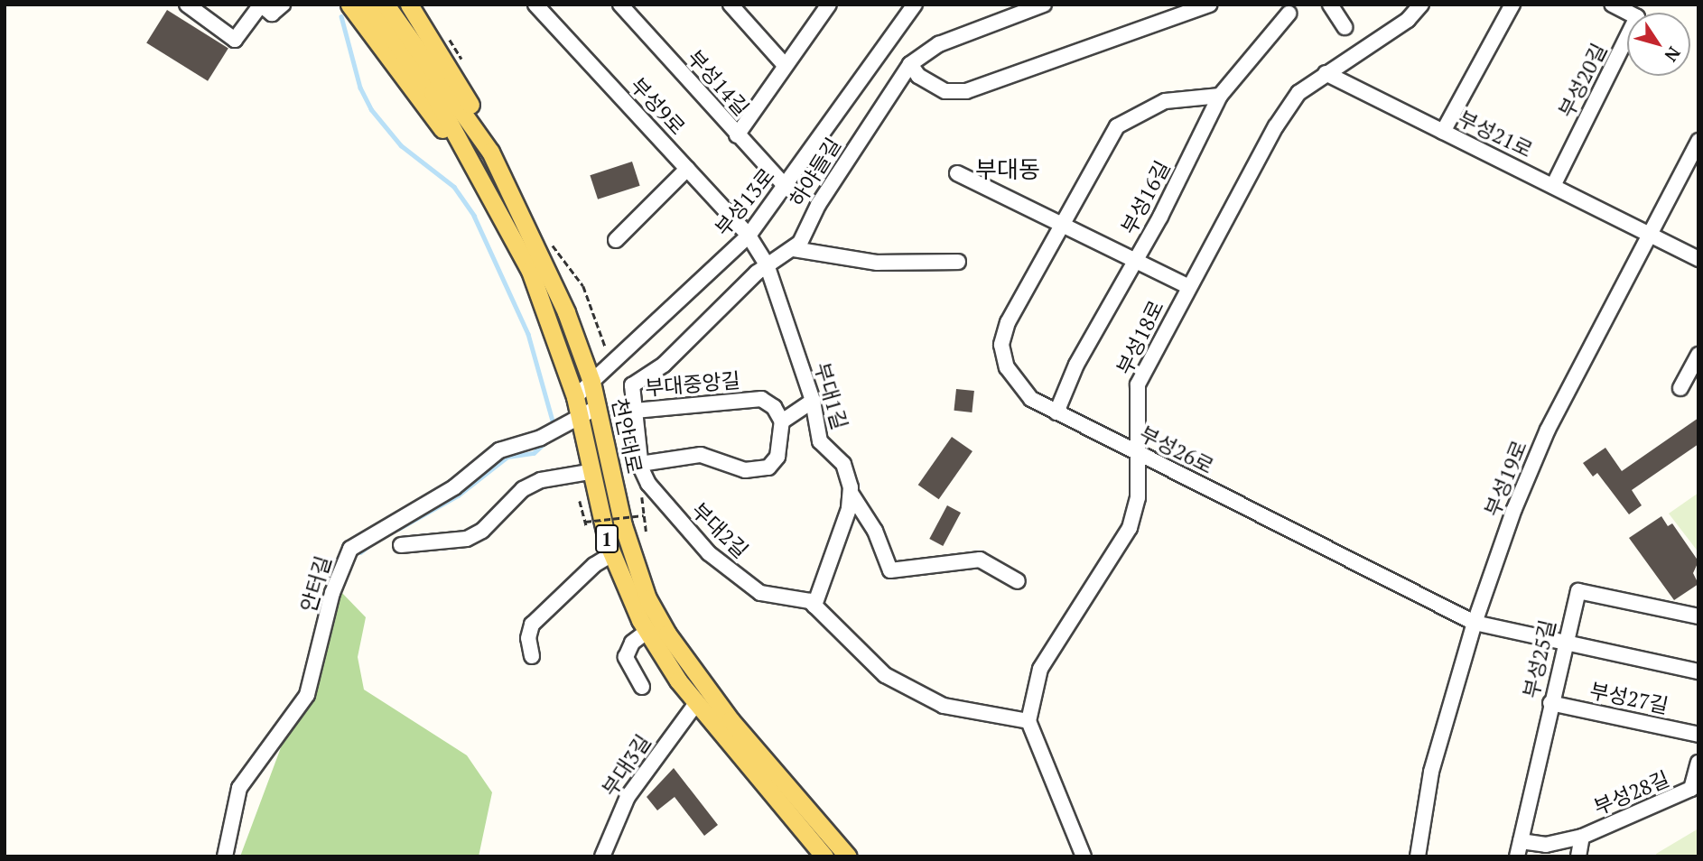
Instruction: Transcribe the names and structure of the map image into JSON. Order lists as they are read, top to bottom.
{
  "streets": {
    "main road": ["천안대로", "1"],
    "street": [
      "부성20길",
      "부성14길",
      "부성9로",
      "부성21로",
      "하야들길",
      "부성16길",
      "부성13로",
      "부성18로",
      "부대중앙길",
      "부대1길",
      "부성26로",
      "부성19로",
      "부대2길",
      "안터길",
      "부성25길",
      "부성27길",
      "부대3길",
      "부성28길"
    ]
  },
  "crossings": [
    ["부성20길", "부성21로"],
    ["부성14길", "부성13로"],
    ["부성9로", "부성13로"],
    ["부성9로", "부대1길"],
    ["부성21로", "부성18로"],
    ["부성21로", "부성19로"],
    ["하야들길", "부대1길"],
    ["하야들길", "부대2길"],
    ["부성16길", "부성26로"],
    ["부성13로", "부대1길"],
    ["부성13로", "천안대로"],
    ["부성18로", "부성26로"],
    ["부성18로", "부대2길"],
    ["부대중앙길", "부대2길"],
    ["천안대로", "1"],
    ["천안대로", "안터길"],
    ["천안대로", "부대3길"],
    ["부성26로", "부성19로"],
    ["부성26로", "부성25길"],
    ["부성25길", "부성27길"]
  ],
  "districts": ["부대동"],
  "north": "bottom right"
}
